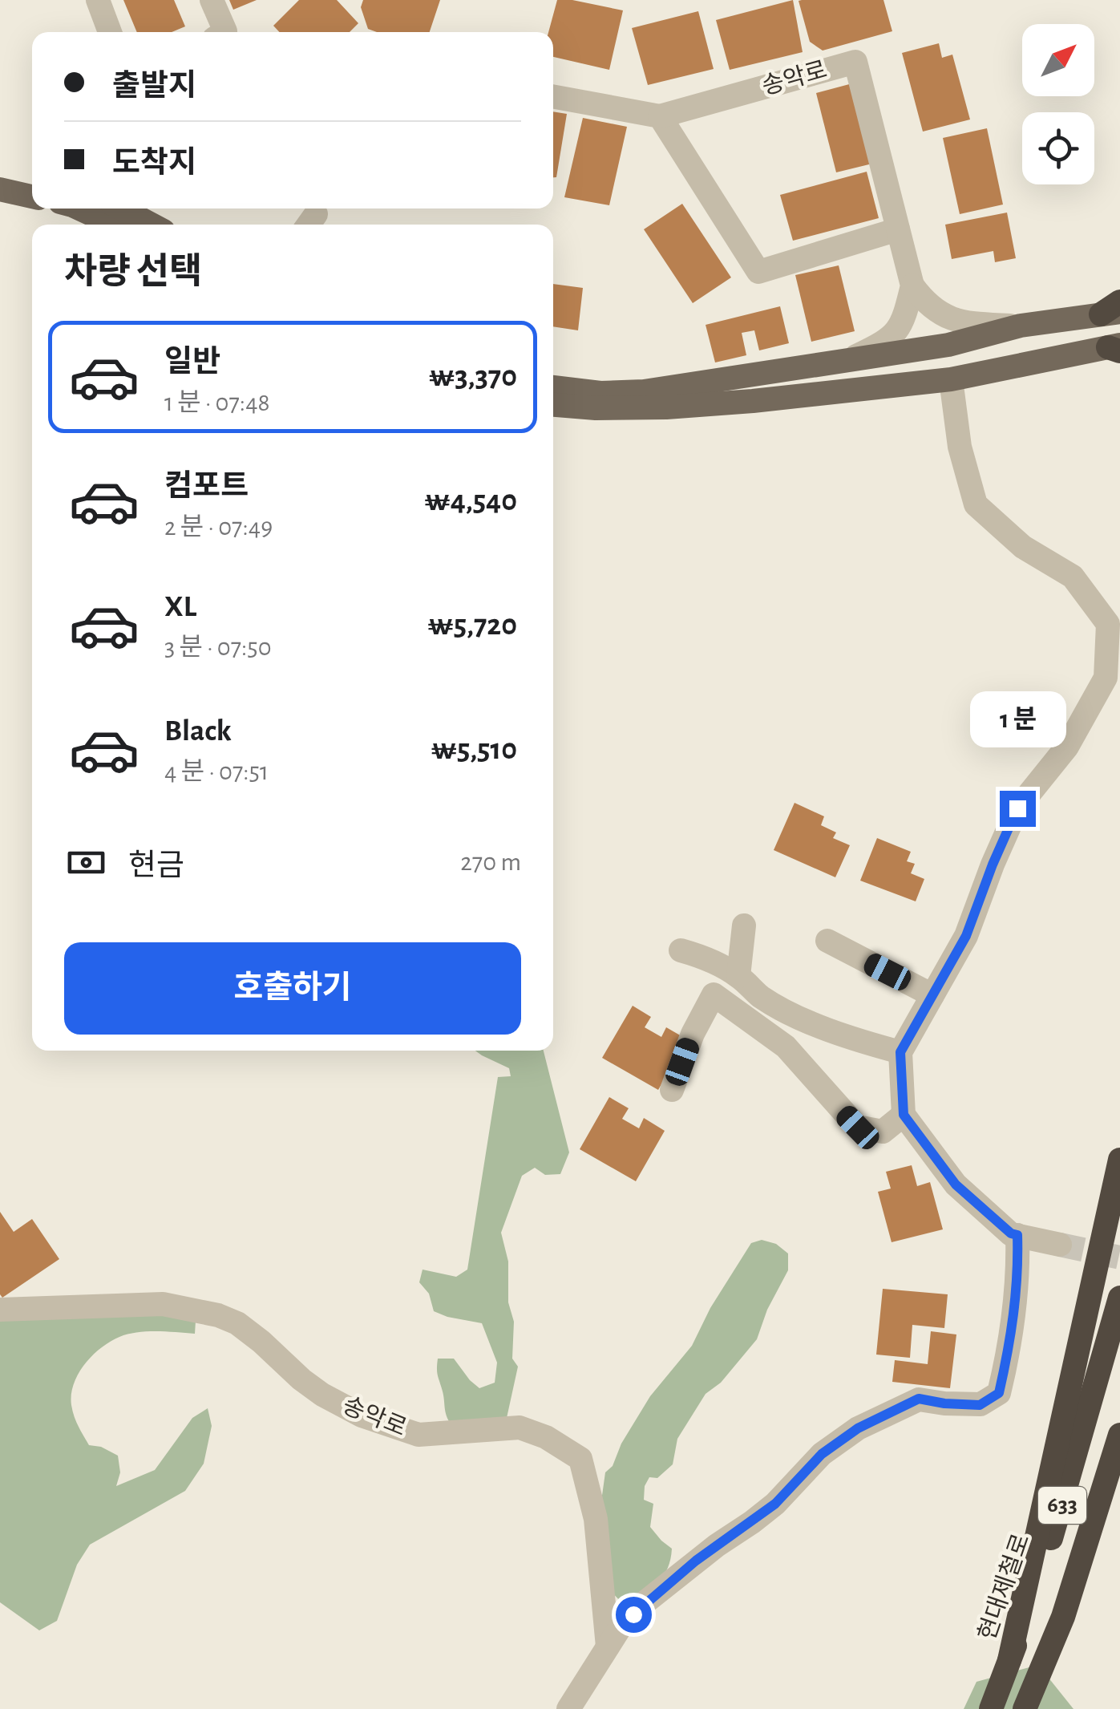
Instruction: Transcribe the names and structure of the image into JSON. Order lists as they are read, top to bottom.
{
  "streets": {
    "highway": ["633", "현대제철로"],
    "main road": ["송악로"]
  },
  "north": "top right",
  "page": {
    "banner": ["출발지", "도착지"],
    "heading": "차량 선택",
    "list": [
      {
        "name": "일반",
        "note": "1 분 · 07:48",
        "value": "₩3,370"
      },
      {
        "name": "컴포트",
        "note": "2 분 · 07:49",
        "value": "₩4,540"
      },
      {
        "name": "XL",
        "note": "3 분 · 07:50",
        "value": "₩5,720"
      },
      {
        "name": "Black",
        "note": "4 분 · 07:51",
        "value": "₩5,510"
      }
    ],
    "bubble": "1 분",
    "pay": ["현금", "270 m"],
    "buttons": "호출하기"
  }
}
